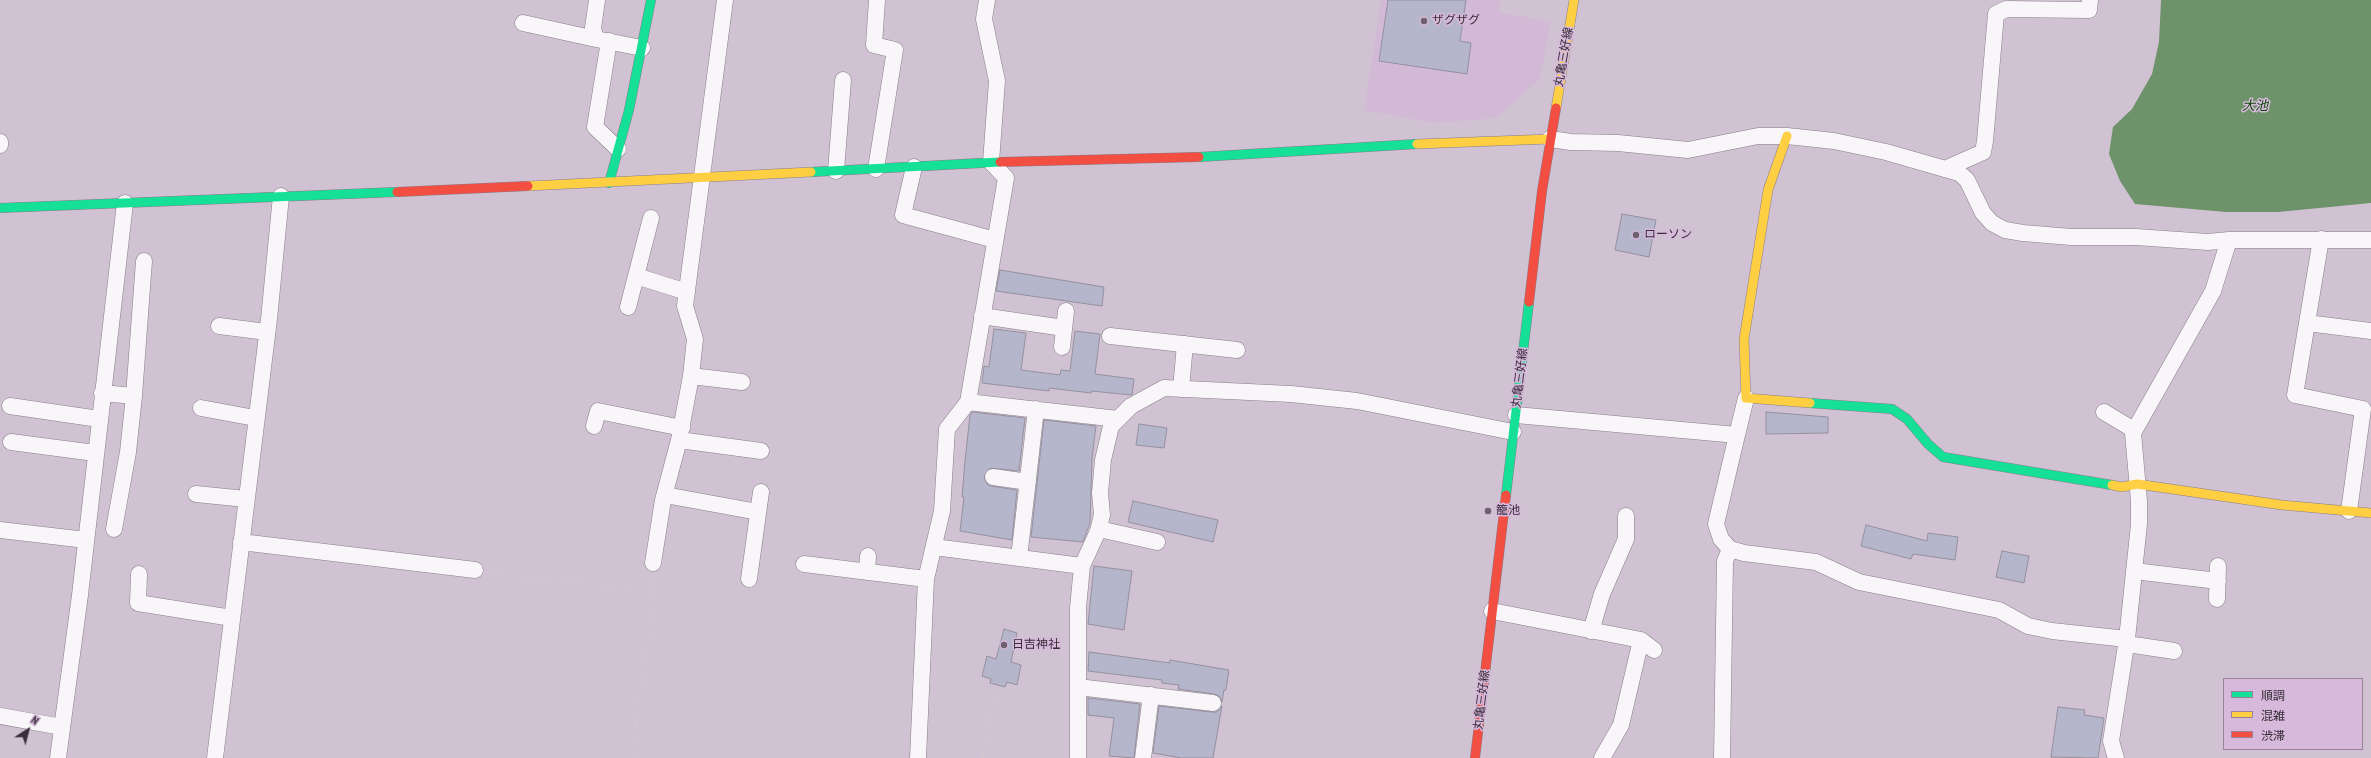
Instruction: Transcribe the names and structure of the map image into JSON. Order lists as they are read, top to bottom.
{
  "streets": {
    "street": ["丸亀三好線"]
  },
  "water": ["大池"],
  "places": [
    "ザグザグ",
    "ローソン",
    "籠池",
    "日吉神社"
  ],
  "legend": ["順調", "混雑", "渋滞"],
  "north": "top right"
}
